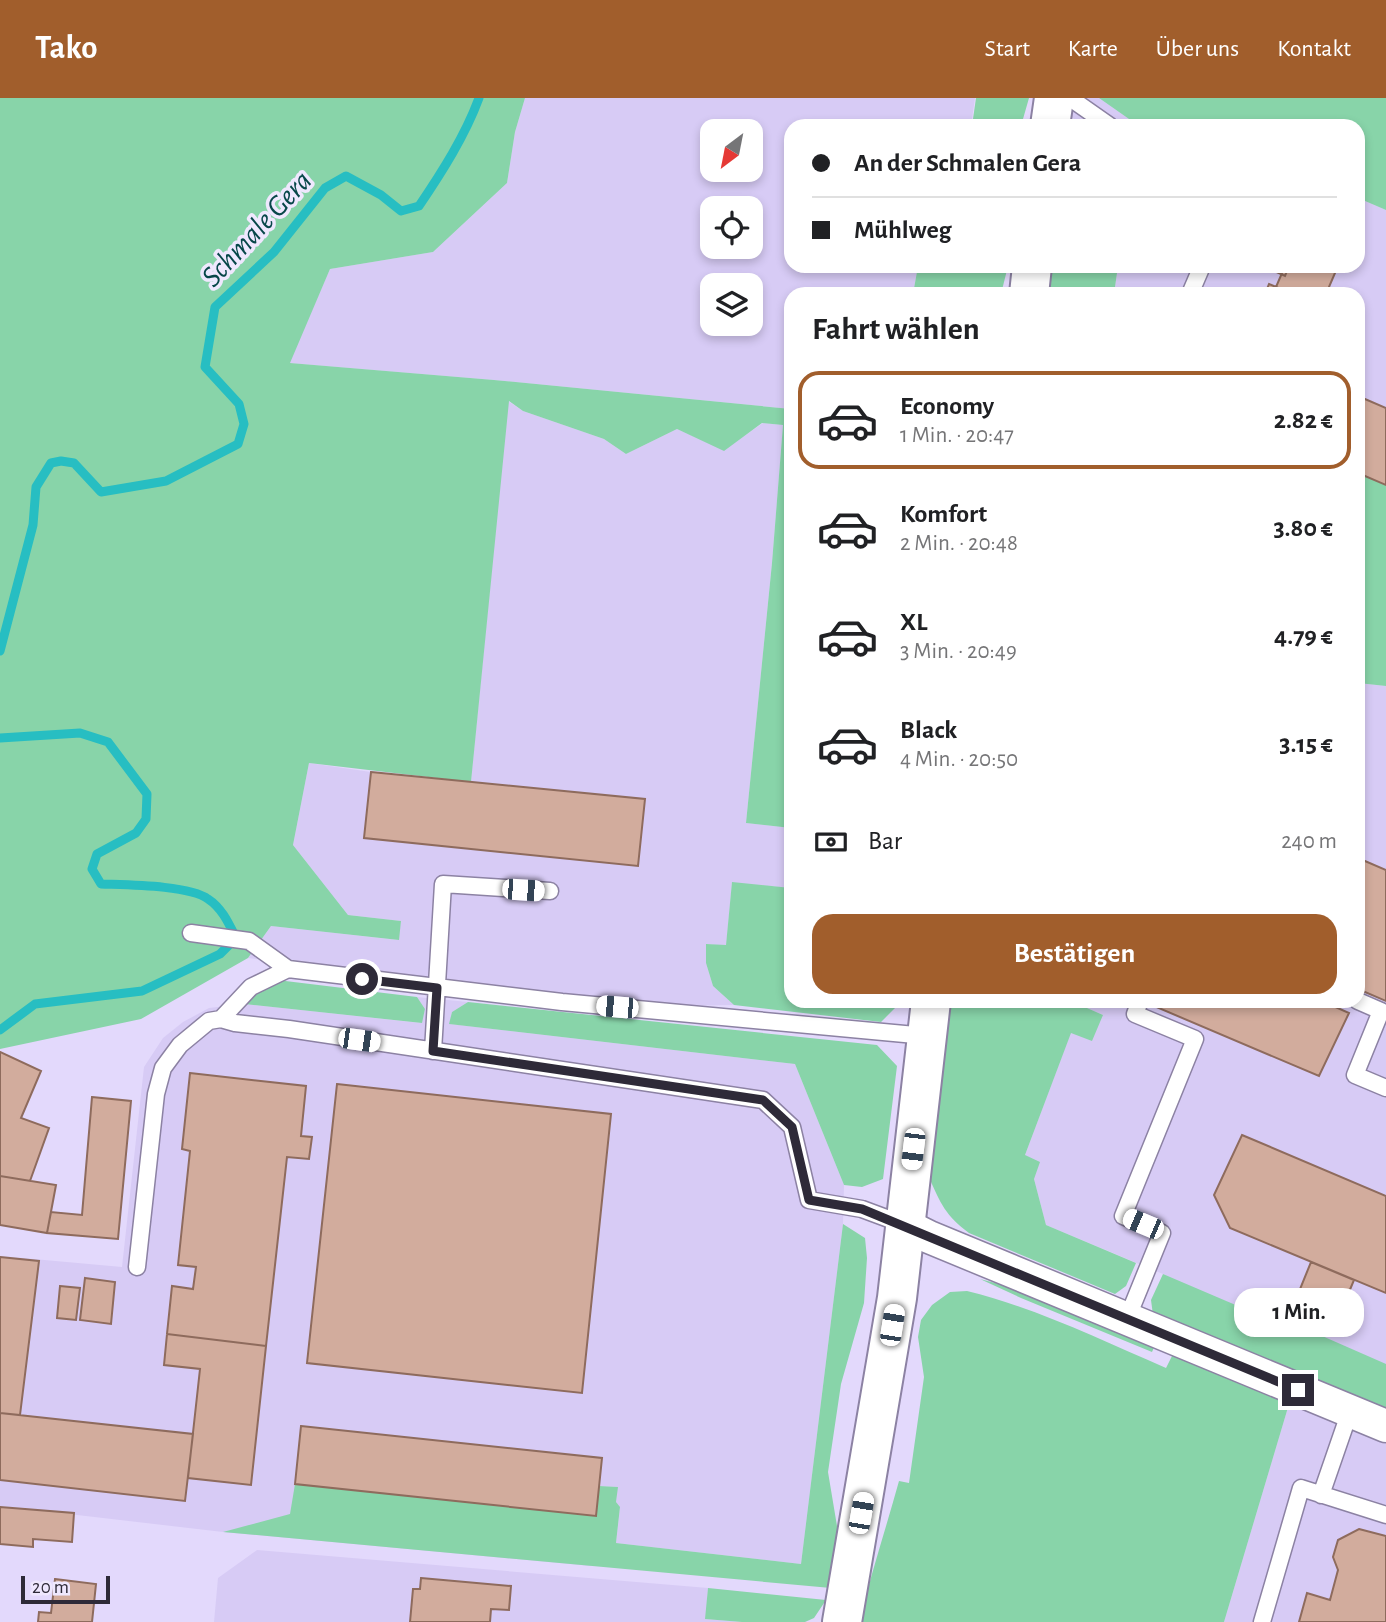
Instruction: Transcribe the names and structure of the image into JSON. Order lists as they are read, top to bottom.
{
  "water": ["Schmale Gera"],
  "scale_bar": "20 m",
  "north": "bottom left",
  "page": {
    "header": "Tako",
    "nav": [
      "Start",
      "Karte",
      "Über uns",
      "Kontakt"
    ],
    "banner": ["An der Schmalen Gera", "Mühlweg"],
    "heading": "Fahrt wählen",
    "list": [
      {
        "name": "Economy",
        "note": "1 Min. · 20:47",
        "value": "2.82 €"
      },
      {
        "name": "Komfort",
        "note": "2 Min. · 20:48",
        "value": "3.80 €"
      },
      {
        "name": "XL",
        "note": "3 Min. · 20:49",
        "value": "4.79 €"
      },
      {
        "name": "Black",
        "note": "4 Min. · 20:50",
        "value": "3.15 €"
      }
    ],
    "pay": ["Bar", "240 m"],
    "buttons": "Bestätigen",
    "bubble": "1 Min.",
    "scale": "20 m"
  }
}
